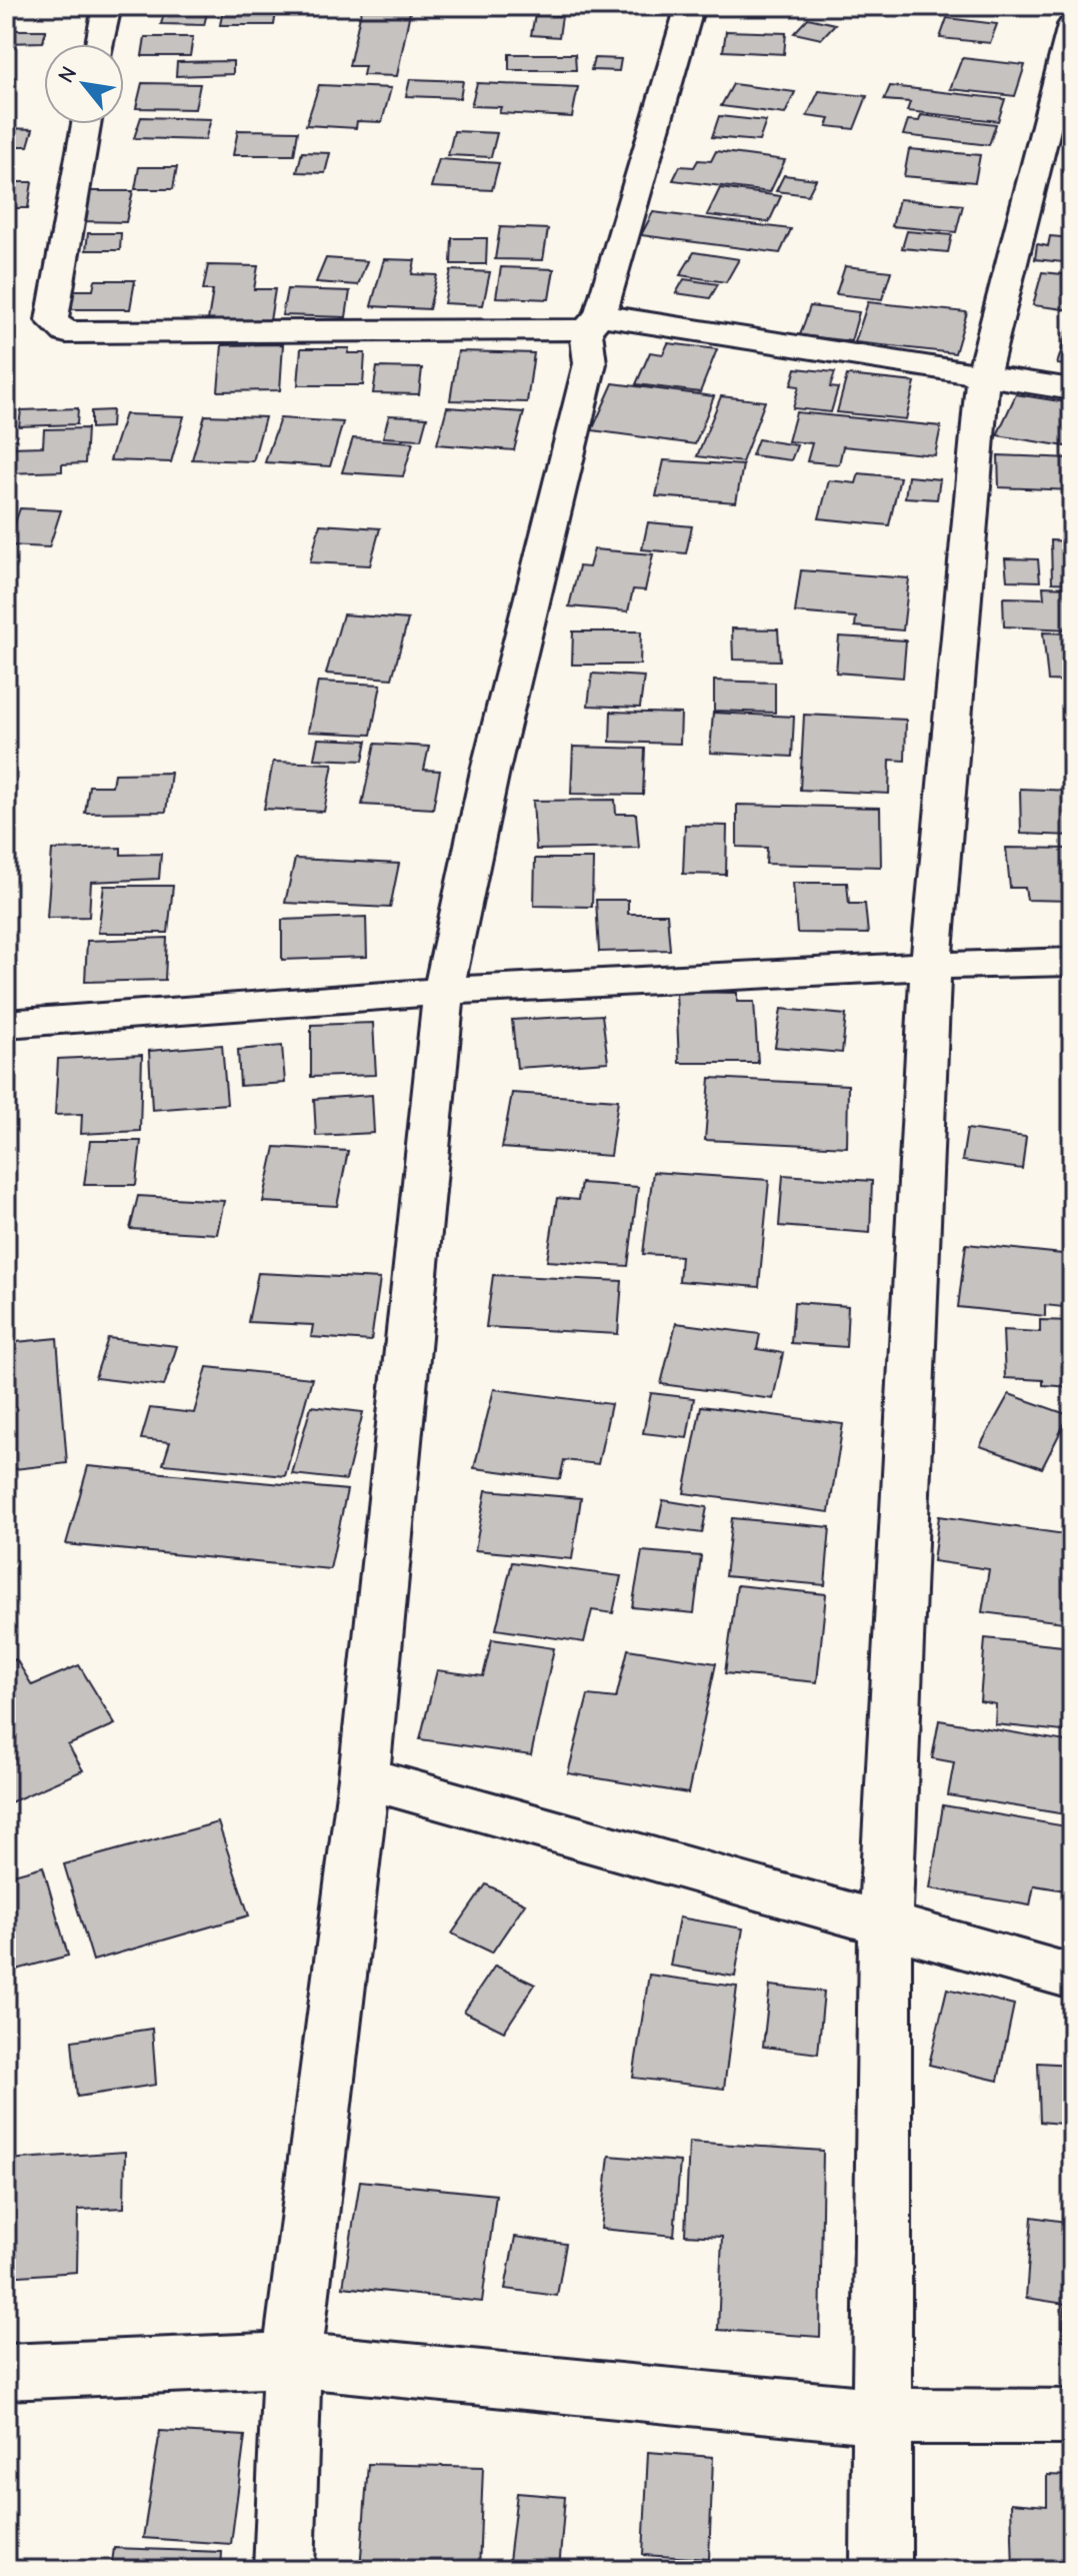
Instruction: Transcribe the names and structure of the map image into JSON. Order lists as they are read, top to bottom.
{
  "north": "top left"
}
